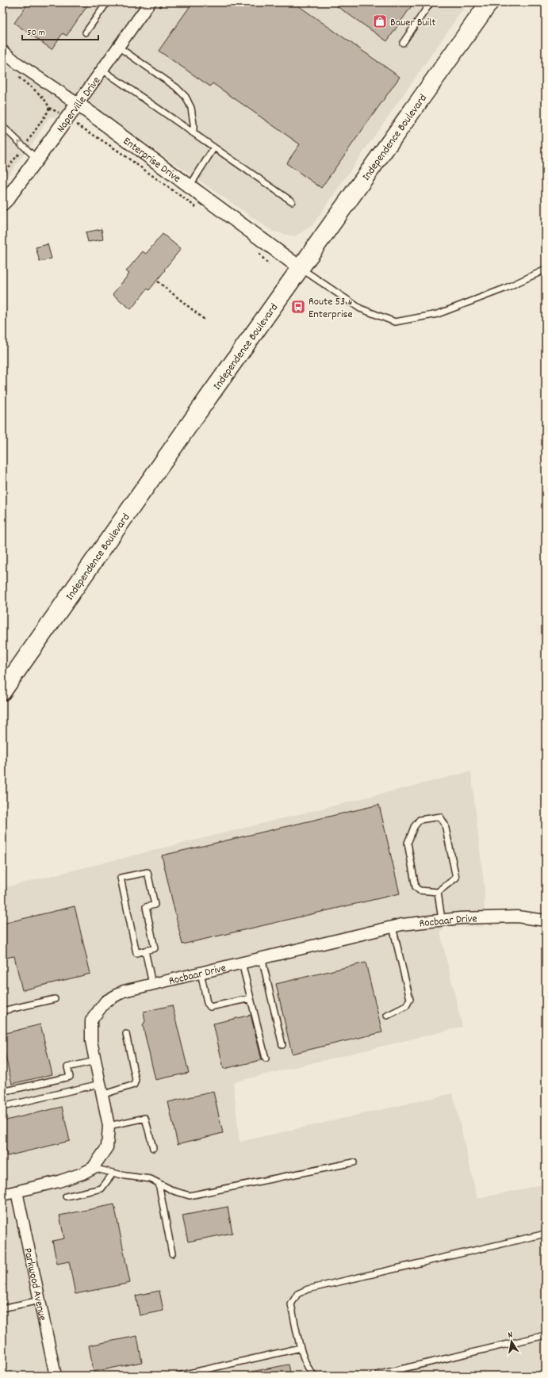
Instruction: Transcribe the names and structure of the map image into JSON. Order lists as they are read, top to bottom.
{
  "streets": {
    "main road": ["Independence Boulevard"],
    "street": [
      "Naperville Drive",
      "Enterprise Drive",
      "Rocbaar Drive",
      "Parkwood Avenue"
    ]
  },
  "crossings": [
    ["Naperville Drive", "Enterprise Drive"],
    ["Independence Boulevard", "Enterprise Drive"]
  ],
  "places": {
    "shop": ["Bauer Built"],
    "bus stop": ["Route 53 & Enterprise"]
  },
  "scale_bar": "50 m",
  "north": "top"
}
